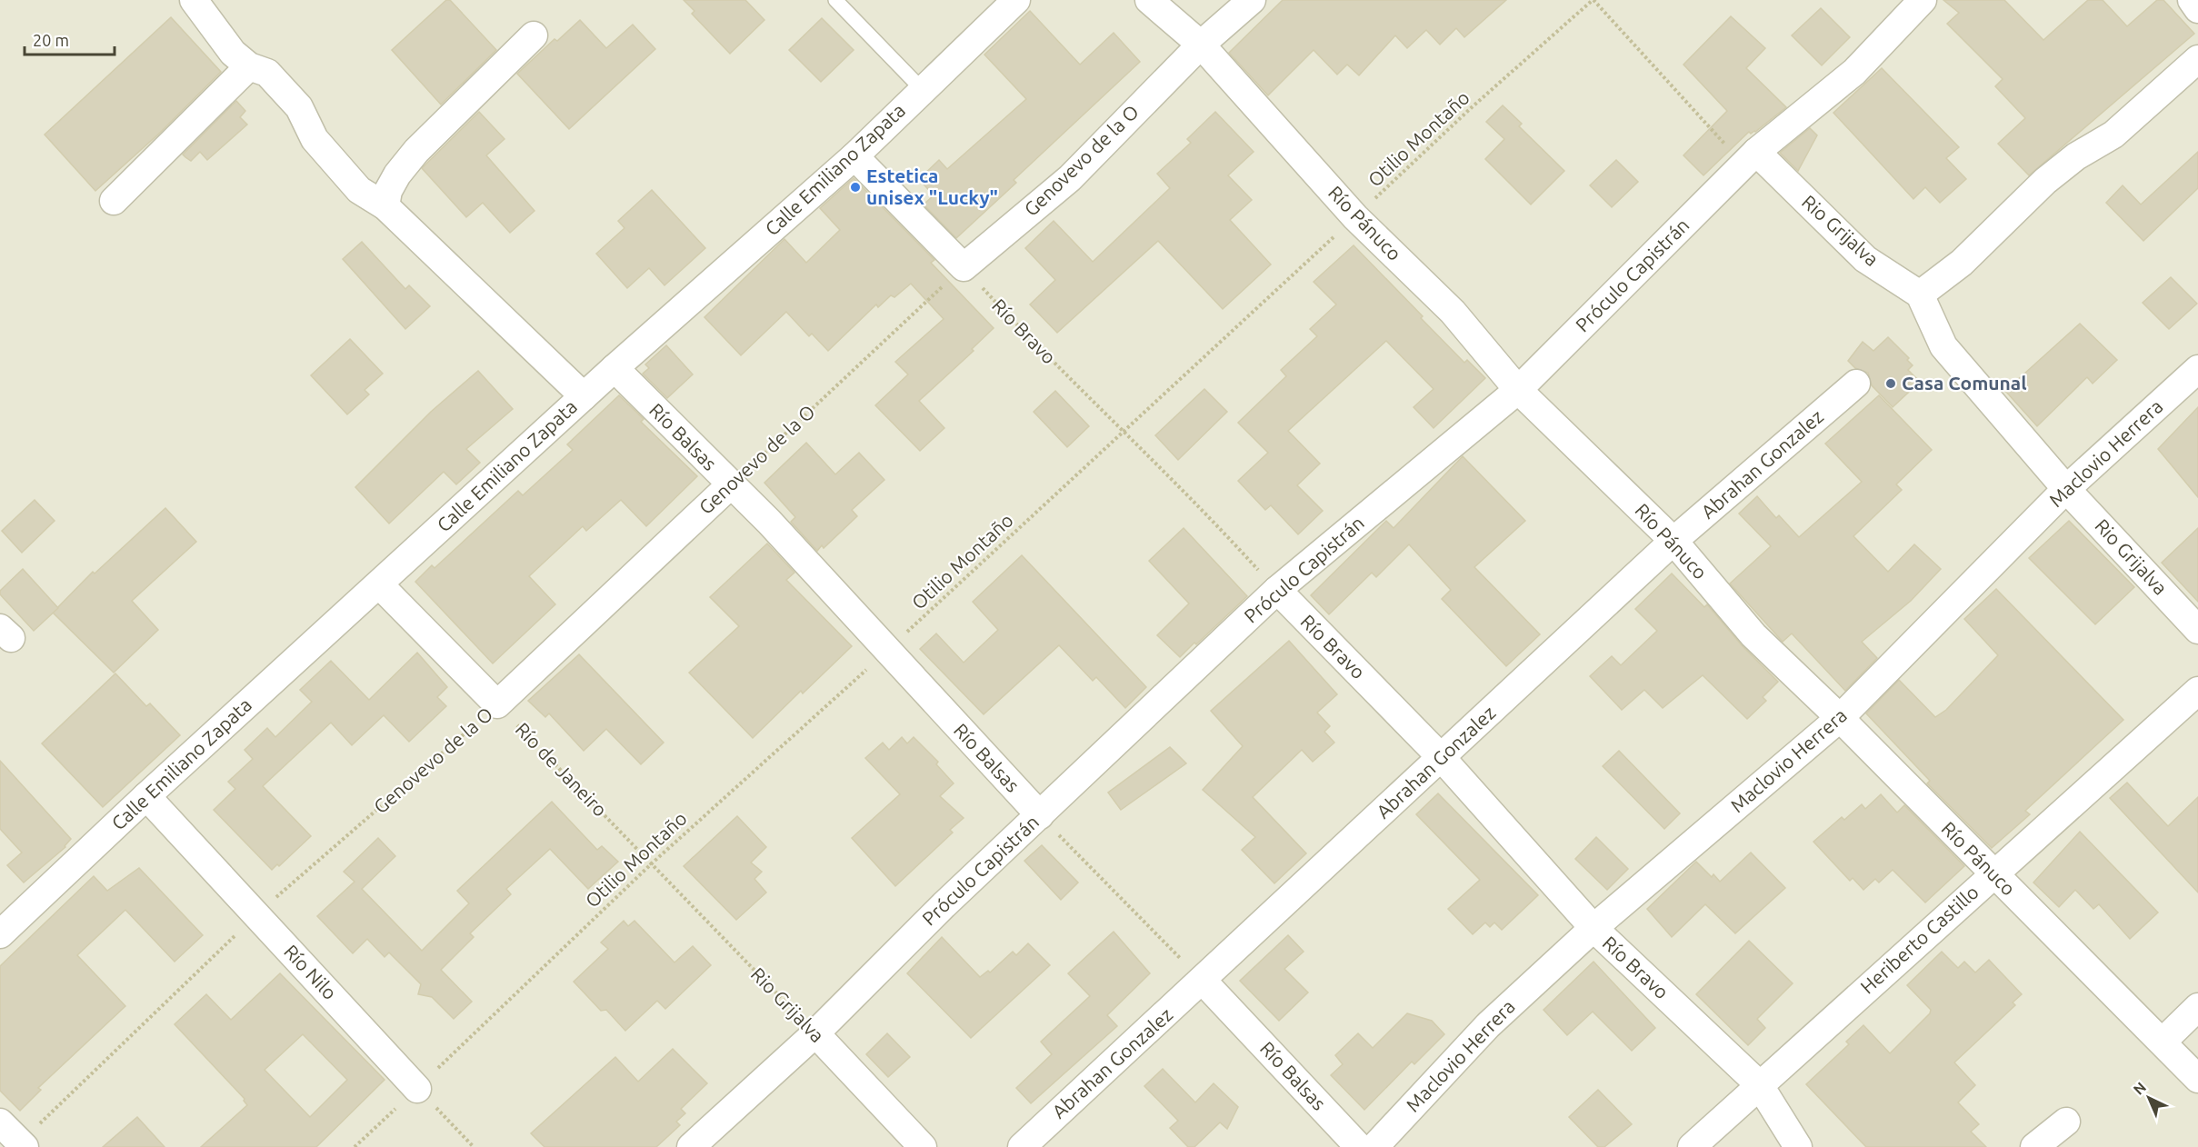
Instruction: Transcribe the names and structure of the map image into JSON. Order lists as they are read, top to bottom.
{
  "streets": {
    "street": [
      "Genovevo de la O",
      "Calle Emiliano Zapata",
      "Río Pánuco",
      "Rio Grijalva",
      "Próculo Capistrán",
      "Río Bravo",
      "Río Balsas",
      "Maclovio Herrera",
      "Abrahan Gonzalez",
      "Heriberto Castillo",
      "Río Nilo"
    ],
    "path": ["Otilio Montaño", "Río de Janeiro"]
  },
  "crossings": [
    ["Otilio Montaño", "Río Pánuco"],
    ["Otilio Montaño", "Rio Grijalva"],
    ["Otilio Montaño", "Río Bravo"],
    ["Otilio Montaño", "Río Balsas"],
    ["Otilio Montaño", "Río de Janeiro"],
    ["Otilio Montaño", "Río Nilo"],
    ["Genovevo de la O", "Río Pánuco"],
    ["Genovevo de la O", "Río Bravo"],
    ["Genovevo de la O", "Río Balsas"],
    ["Genovevo de la O", "Río de Janeiro"],
    ["Genovevo de la O", "Río Nilo"],
    ["Calle Emiliano Zapata", "Río Balsas"],
    ["Calle Emiliano Zapata", "Río Nilo"],
    ["Río Pánuco", "Próculo Capistrán"],
    ["Río Pánuco", "Maclovio Herrera"],
    ["Río Pánuco", "Abrahan Gonzalez"],
    ["Río Pánuco", "Heriberto Castillo"],
    ["Rio Grijalva", "Próculo Capistrán"],
    ["Rio Grijalva", "Maclovio Herrera"],
    ["Rio Grijalva", "Río de Janeiro"],
    ["Próculo Capistrán", "Río Bravo"],
    ["Próculo Capistrán", "Río Balsas"],
    ["Río Bravo", "Maclovio Herrera"],
    ["Río Bravo", "Abrahan Gonzalez"],
    ["Río Bravo", "Heriberto Castillo"],
    ["Río Balsas", "Abrahan Gonzalez"]
  ],
  "places": ["Estetica unisex \"Lucky\"", "Casa Comunal"],
  "scale_bar": "20 m",
  "north": "top left"
}
